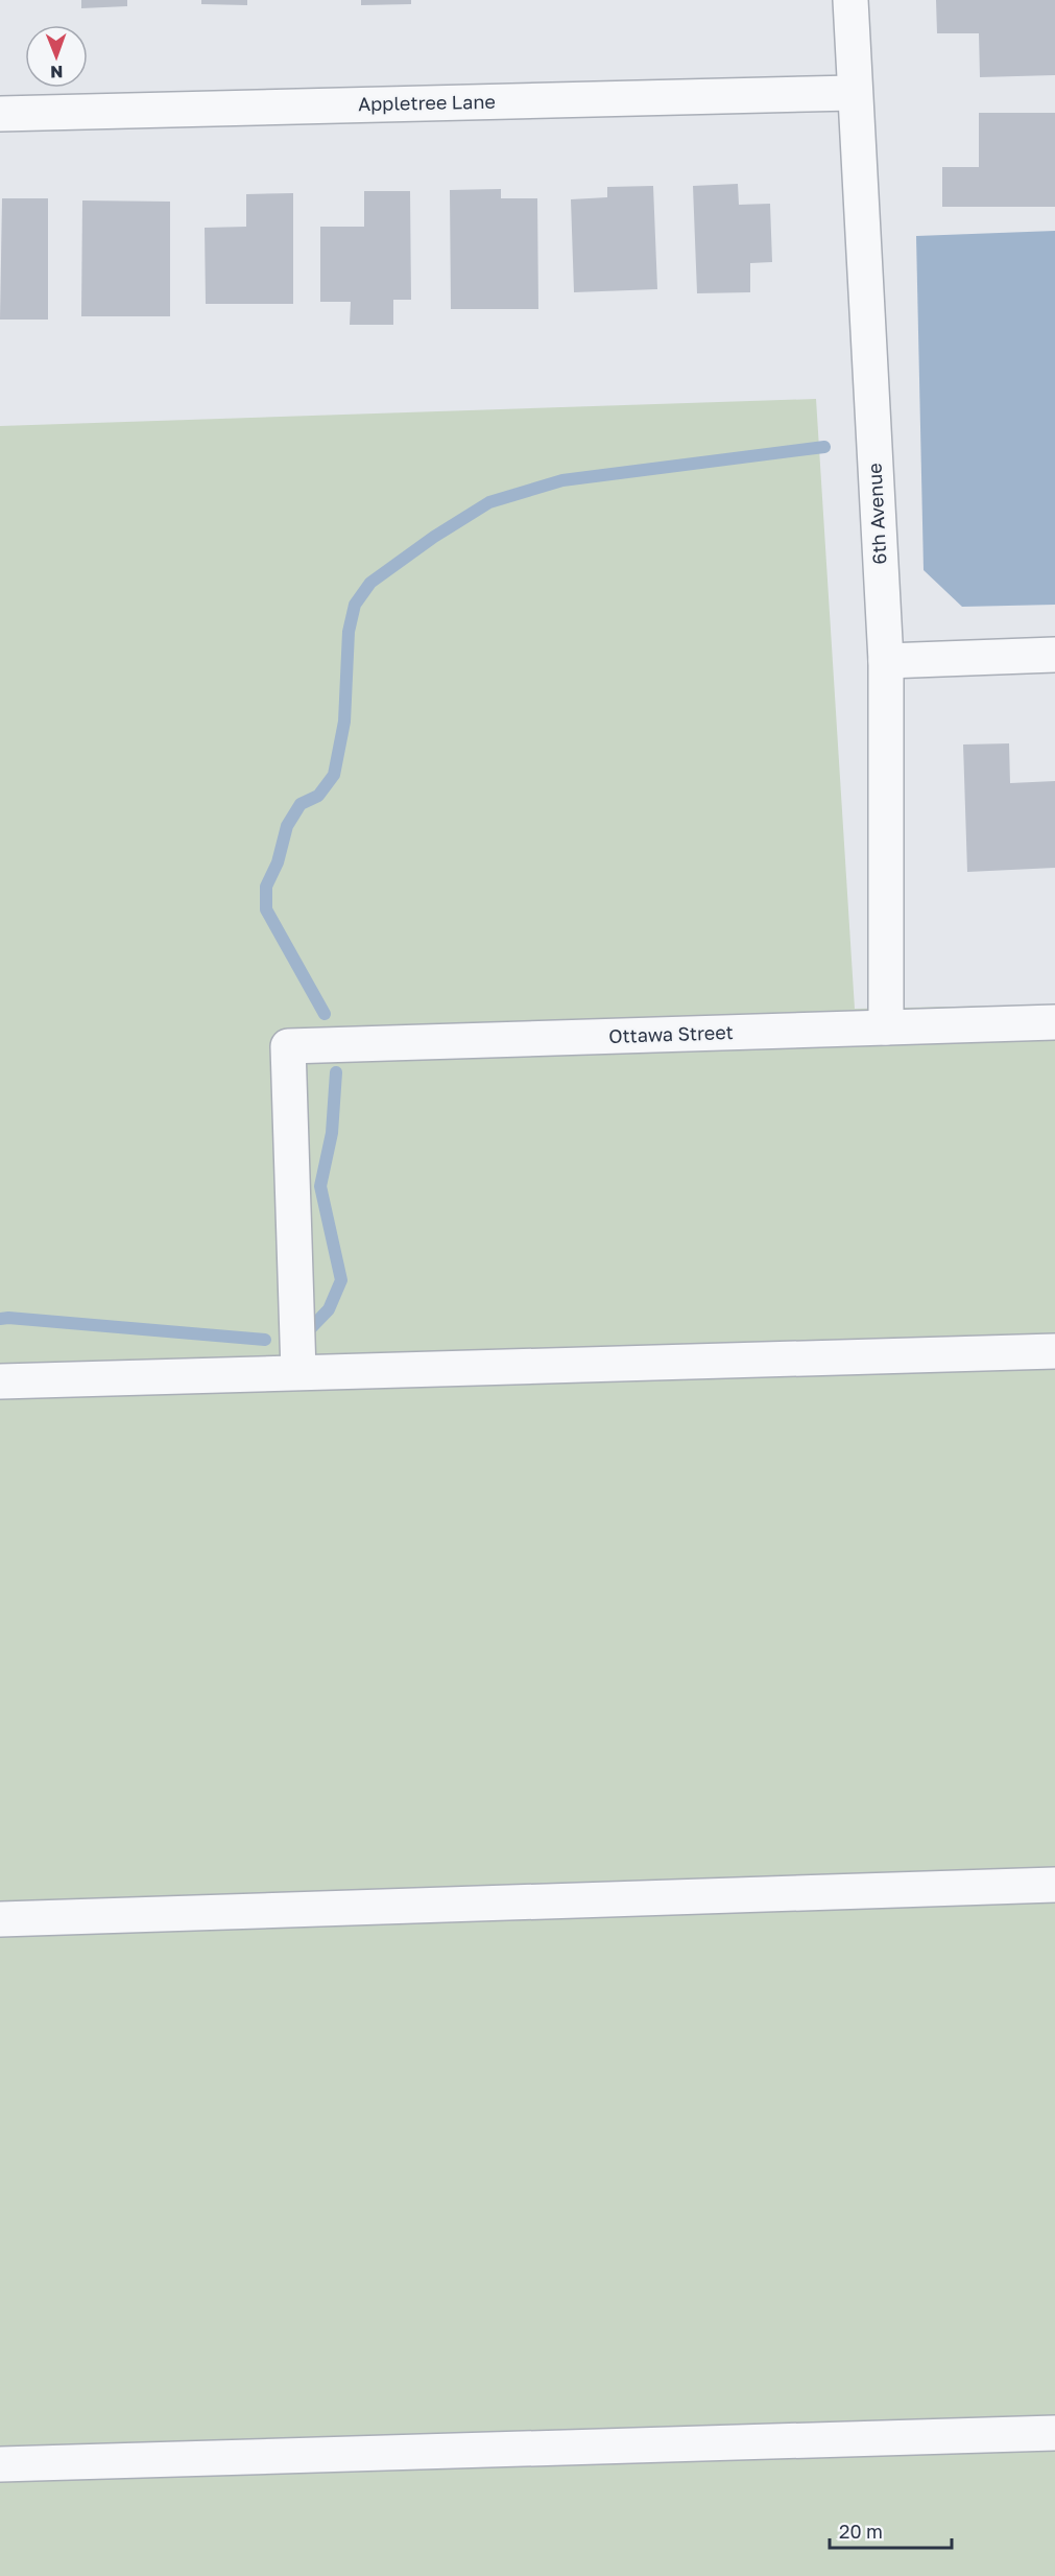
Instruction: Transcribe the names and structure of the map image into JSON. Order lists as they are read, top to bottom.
{
  "streets": {
    "street": ["Appletree Lane", "6th Avenue", "Ottawa Street"]
  },
  "crossings": [
    ["Appletree Lane", "6th Avenue"],
    ["6th Avenue", "Ottawa Street"]
  ],
  "scale_bar": "20 m",
  "north": "bottom"
}
